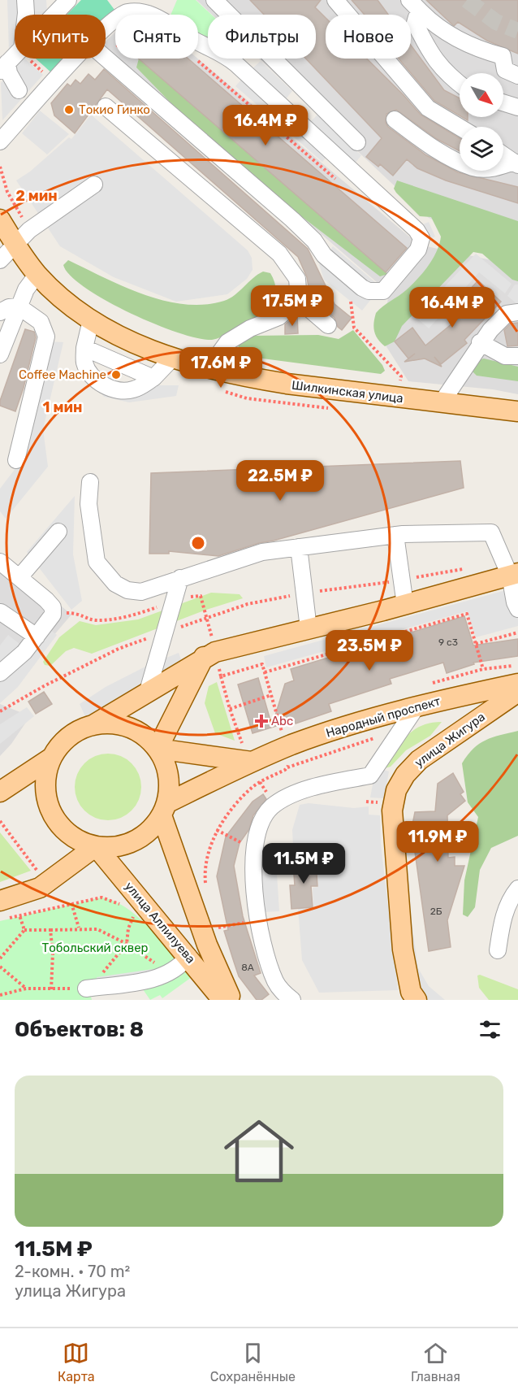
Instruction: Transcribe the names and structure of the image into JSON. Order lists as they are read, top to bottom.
{
  "streets": {
    "main road": [
      "Шилкинская улица",
      "Народный проспект",
      "улица Жигура",
      "улица Аллилуева"
    ]
  },
  "crossings": [
    ["Народный проспект", "улица Аллилуева"]
  ],
  "parks": ["Тобольский сквер"],
  "places": {
    "other": ["Токио Гинко", "Coffee Machine"],
    "health": ["Abc"]
  },
  "house_numbers": ["9 с3", "2Б", "8А"],
  "north": "bottom right",
  "page": {
    "chip": [
      "Купить",
      "Снять",
      "Фильтры",
      "Новое"
    ],
    "price": [
      "16.4M ₽",
      "17.5M ₽",
      "16.4M ₽",
      "17.6M ₽",
      "22.5M ₽",
      "23.5M ₽",
      "11.9M ₽",
      "11.5M ₽"
    ],
    "heading": "Объектов: 8",
    "list": [
      {
        "name": "11.5M ₽",
        "note": "2-комн. · 70 m² · улица Жигура"
      }
    ],
    "tabs": ["Карта", "Сохранённые", "Главная"]
  },
  "rings": ["2 мин", "1 мин"]
}
